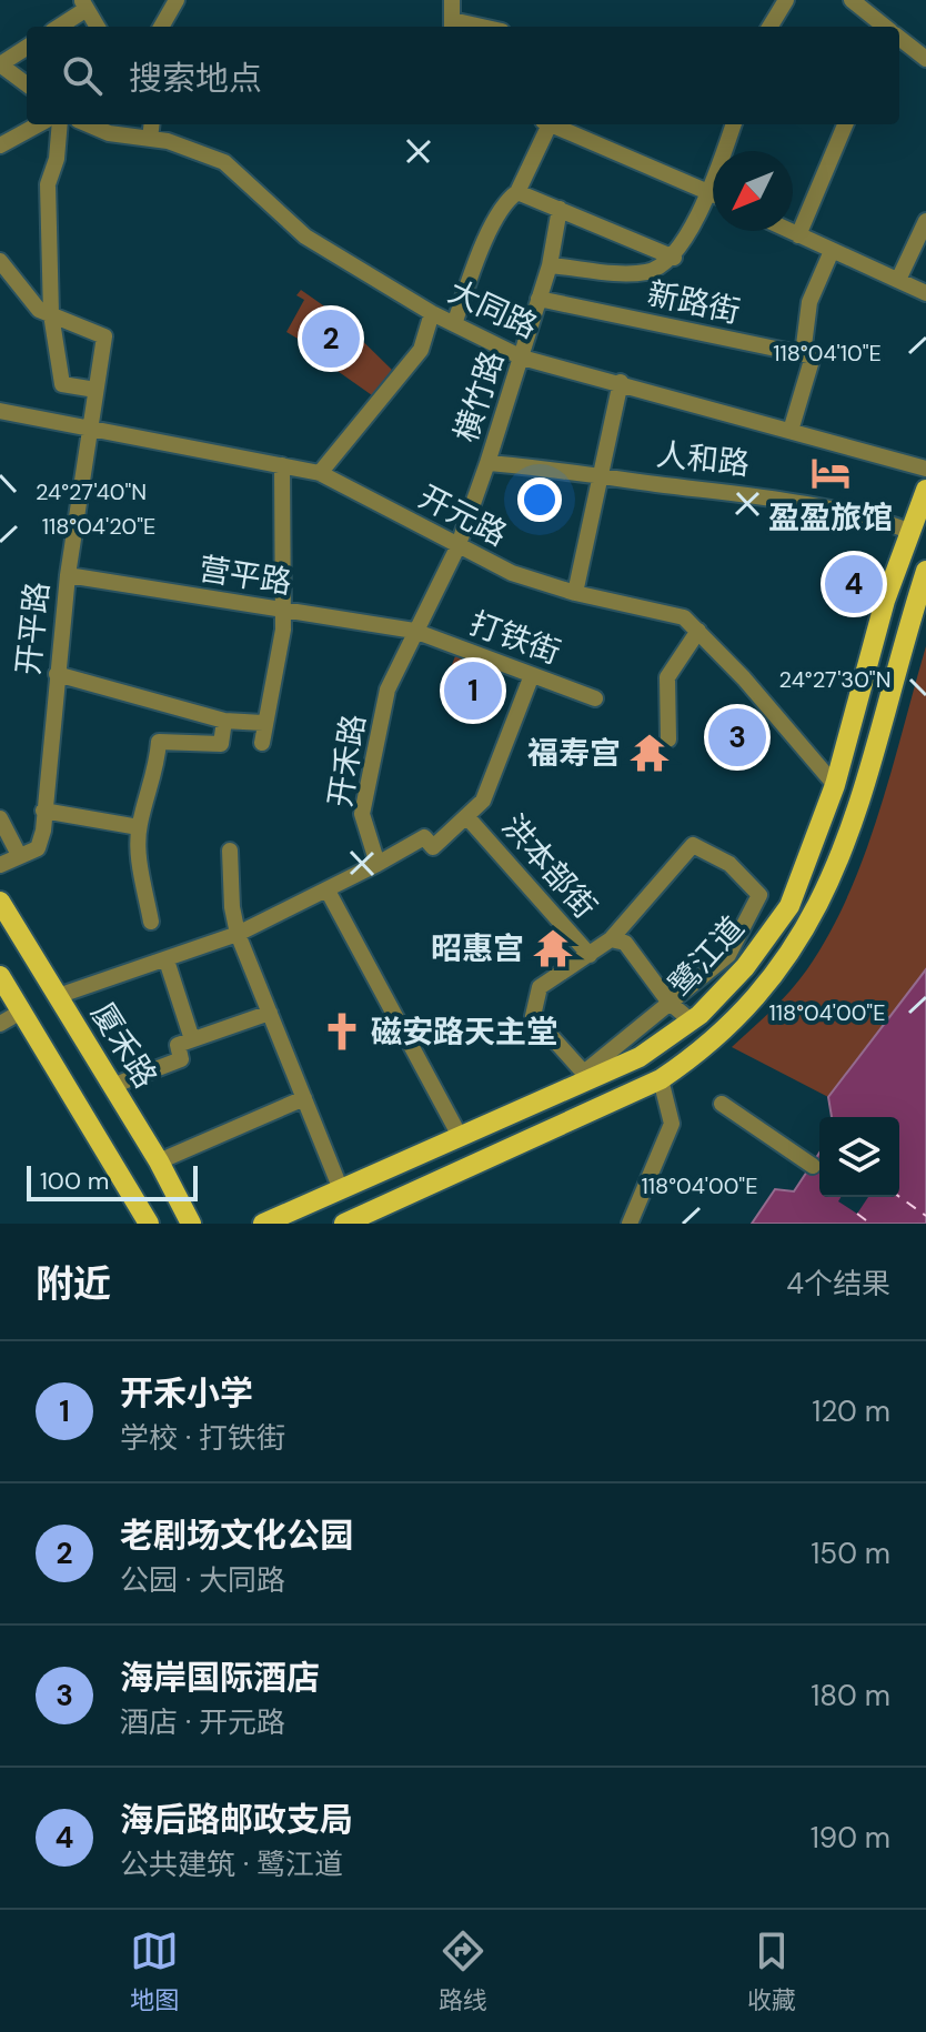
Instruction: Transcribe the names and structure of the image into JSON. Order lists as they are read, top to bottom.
{
  "streets": {
    "main road": ["鹭江道", "厦禾路"],
    "street": [
      "新路街",
      "大同路",
      "横竹路",
      "人和路",
      "开元路",
      "营平路",
      "开平路",
      "打铁街",
      "开禾路",
      "洪本部街"
    ]
  },
  "crossings": [
    ["新路街", "横竹路"],
    ["大同路", "横竹路"],
    ["横竹路", "人和路"],
    ["横竹路", "开元路"],
    ["横竹路", "开禾路"],
    ["人和路", "鹭江道"],
    ["开元路", "开平路"],
    ["开元路", "开禾路"],
    ["开元路", "鹭江道"],
    ["营平路", "开平路"],
    ["营平路", "打铁街"],
    ["营平路", "开禾路"],
    ["打铁街", "开禾路"]
  ],
  "places": {
    "hotel": ["盈盈旅馆"],
    "temple": ["福寿宫", "昭惠宫"],
    "church": ["磁安路天主堂"]
  },
  "scale_bar": "100 m",
  "north": "bottom left",
  "page": {
    "search": "搜索地点",
    "pins": [
      "2",
      "4",
      "1",
      "3"
    ],
    "scale": "100 m",
    "heading": ["附近", "4个结果"],
    "list": [
      {
        "mark": "1",
        "name": "开禾小学",
        "note": "学校 · 打铁街",
        "value": "120 m"
      },
      {
        "mark": "2",
        "name": "老剧场文化公园",
        "note": "公园 · 大同路",
        "value": "150 m"
      },
      {
        "mark": "3",
        "name": "海岸国际酒店",
        "note": "酒店 · 开元路",
        "value": "180 m"
      },
      {
        "mark": "4",
        "name": "海后路邮政支局",
        "note": "公共建筑 · 鹭江道",
        "value": "190 m"
      }
    ],
    "nav": ["地图", "路线", "收藏"]
  },
  "coordinates": [
    "118°04'10\"E",
    "24°27'40\"N",
    "118°04'20\"E",
    "24°27'30\"N",
    "118°04'00\"E"
  ]
}
